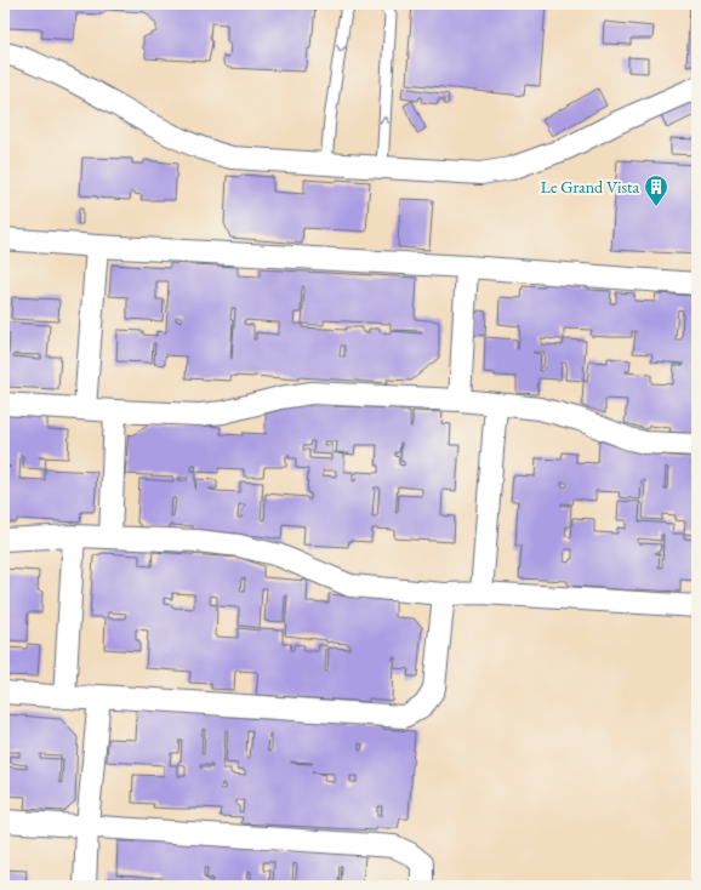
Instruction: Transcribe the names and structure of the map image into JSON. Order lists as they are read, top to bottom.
{
  "places": {
    "building": ["Le Grand Vista"]
  }
}
